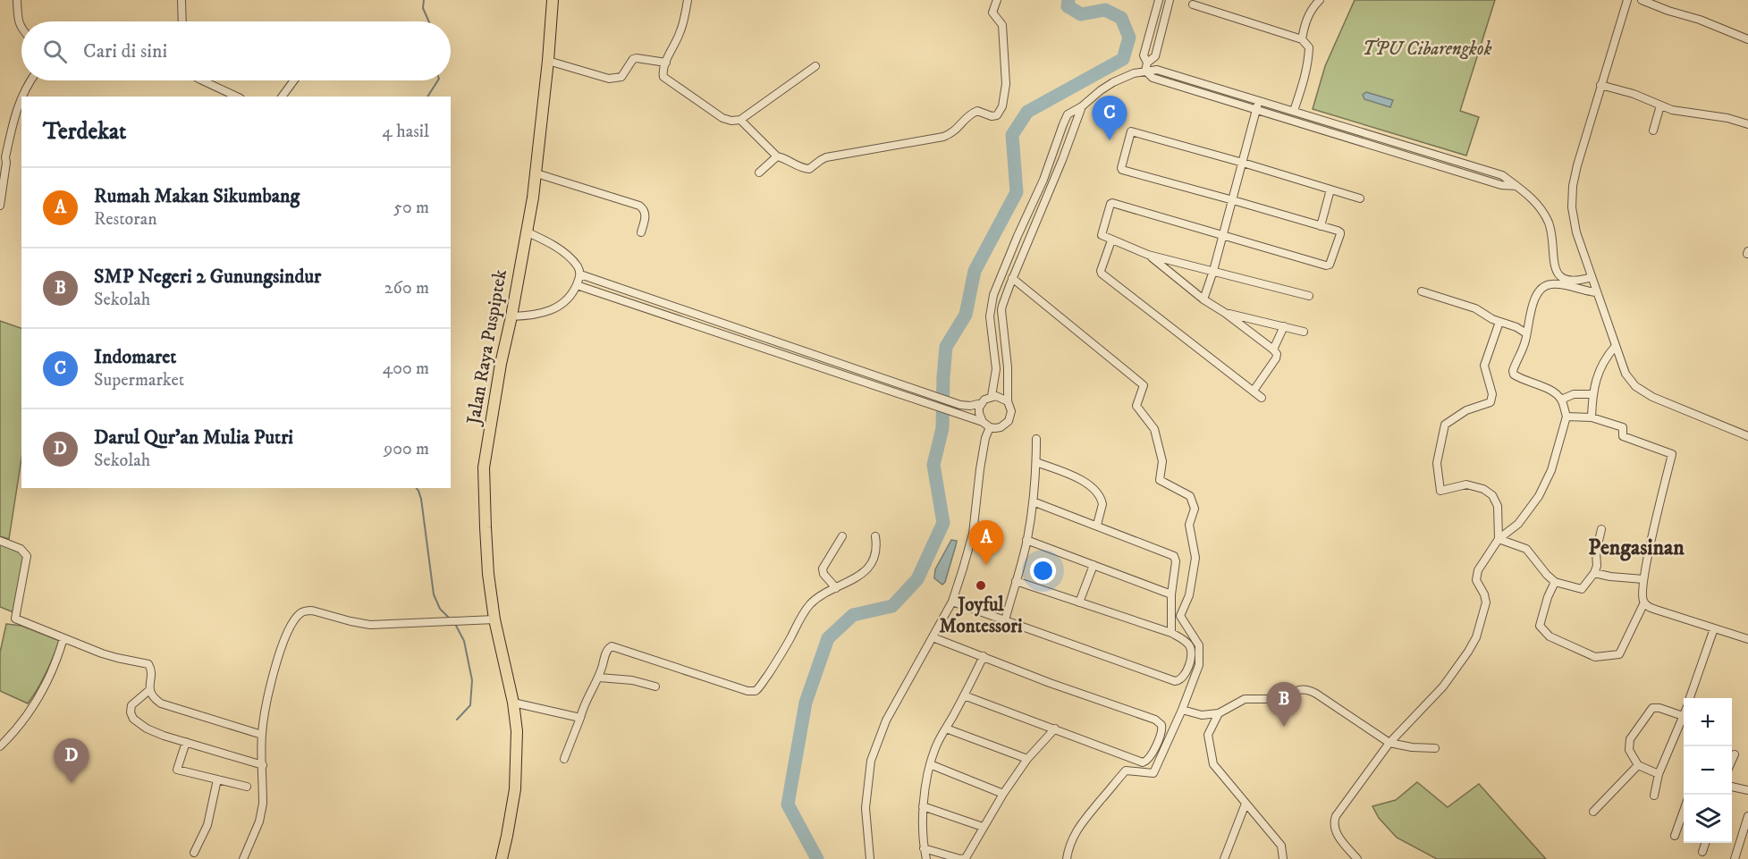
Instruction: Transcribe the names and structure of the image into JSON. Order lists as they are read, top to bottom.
{
  "streets": {
    "main road": ["Jalan Raya Puspiptek"]
  },
  "districts": ["Pengasinan"],
  "parks": ["TPU Cibarengkok"],
  "places": ["Joyful Montessori"],
  "page": {
    "search": "Cari di sini",
    "pins": [
      "C",
      "A",
      "B",
      "D"
    ],
    "heading": ["Terdekat", "4 hasil"],
    "list": [
      {
        "mark": "A",
        "name": "Rumah Makan Sikumbang",
        "note": "Restoran",
        "value": "50 m"
      },
      {
        "mark": "B",
        "name": "SMP Negeri 2 Gunungsindur",
        "note": "Sekolah",
        "value": "260 m"
      },
      {
        "mark": "C",
        "name": "Indomaret",
        "note": "Supermarket",
        "value": "400 m"
      },
      {
        "mark": "D",
        "name": "Darul Qur'an Mulia Putri",
        "note": "Sekolah",
        "value": "900 m"
      }
    ],
    "map_buttons": ["+", "−"]
  }
}
